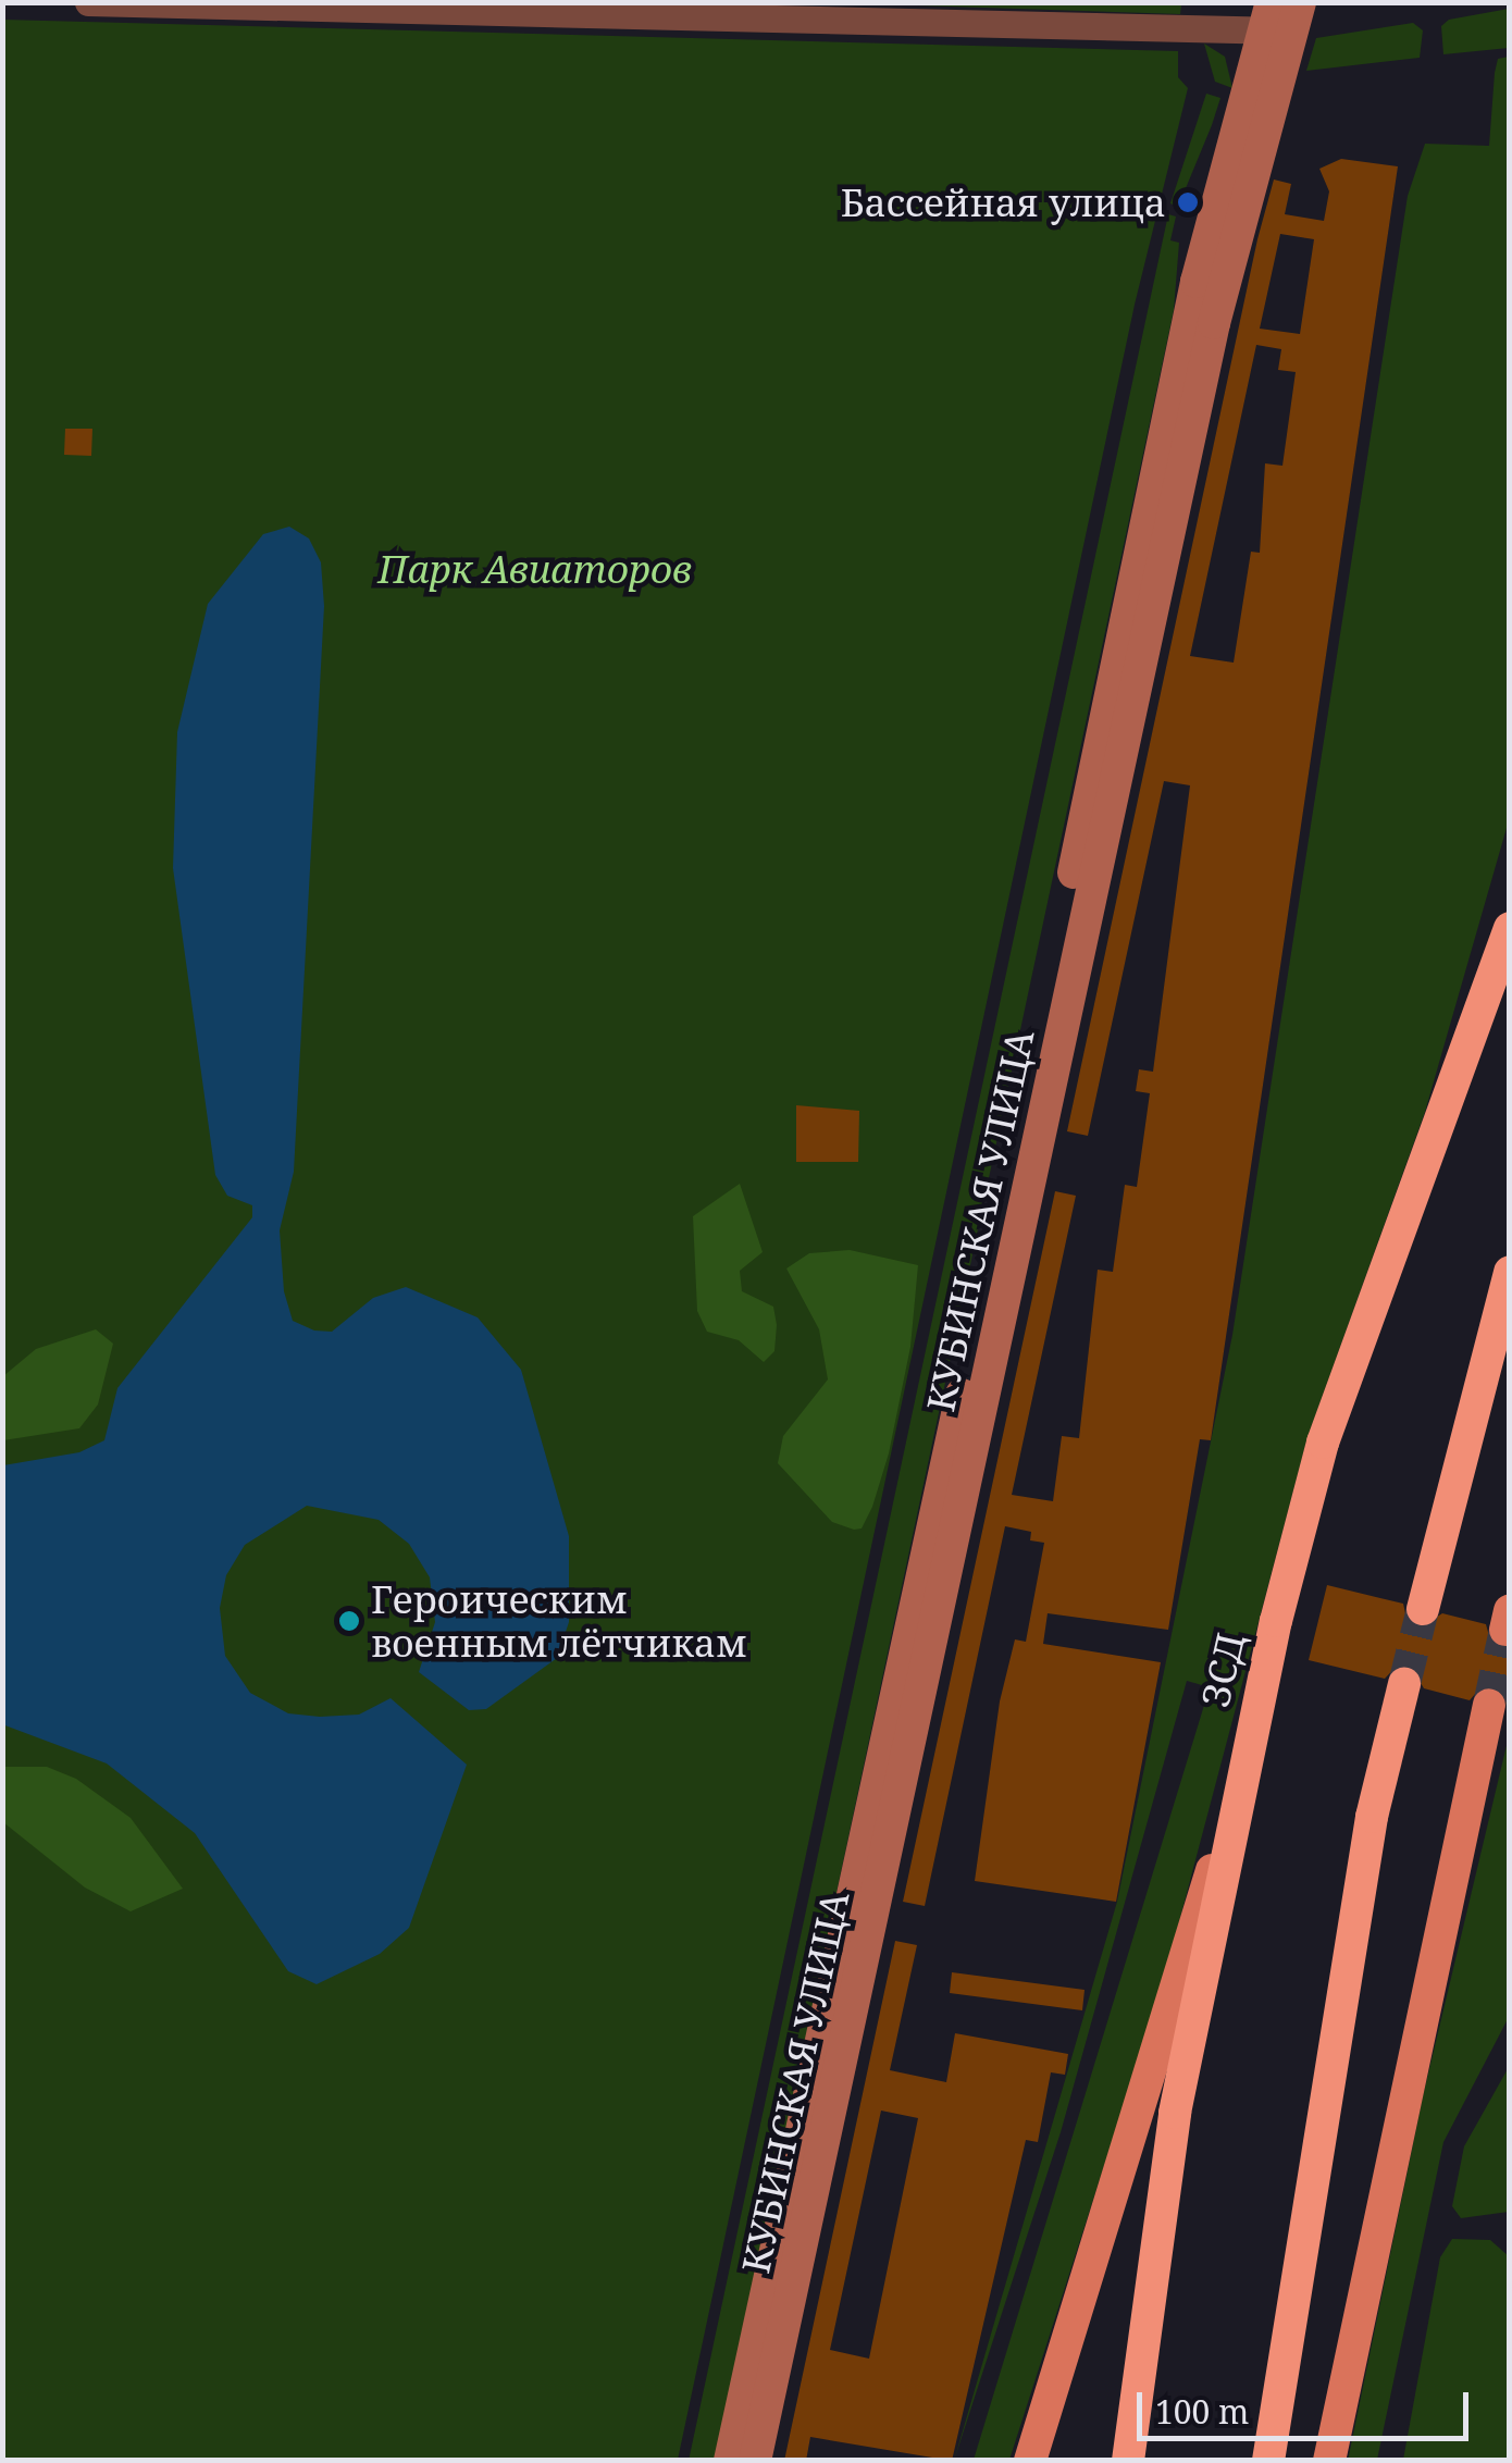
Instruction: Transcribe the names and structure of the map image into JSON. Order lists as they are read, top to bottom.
{
  "streets": {
    "highway": ["ЗСД"],
    "main road": ["КУБИНСКАЯ УЛИЦА"]
  },
  "parks": ["Парк Авиаторов"],
  "places": ["Бассейная улица", "Героическим военным лётчикам"],
  "scale_bar": "100 m"
}
